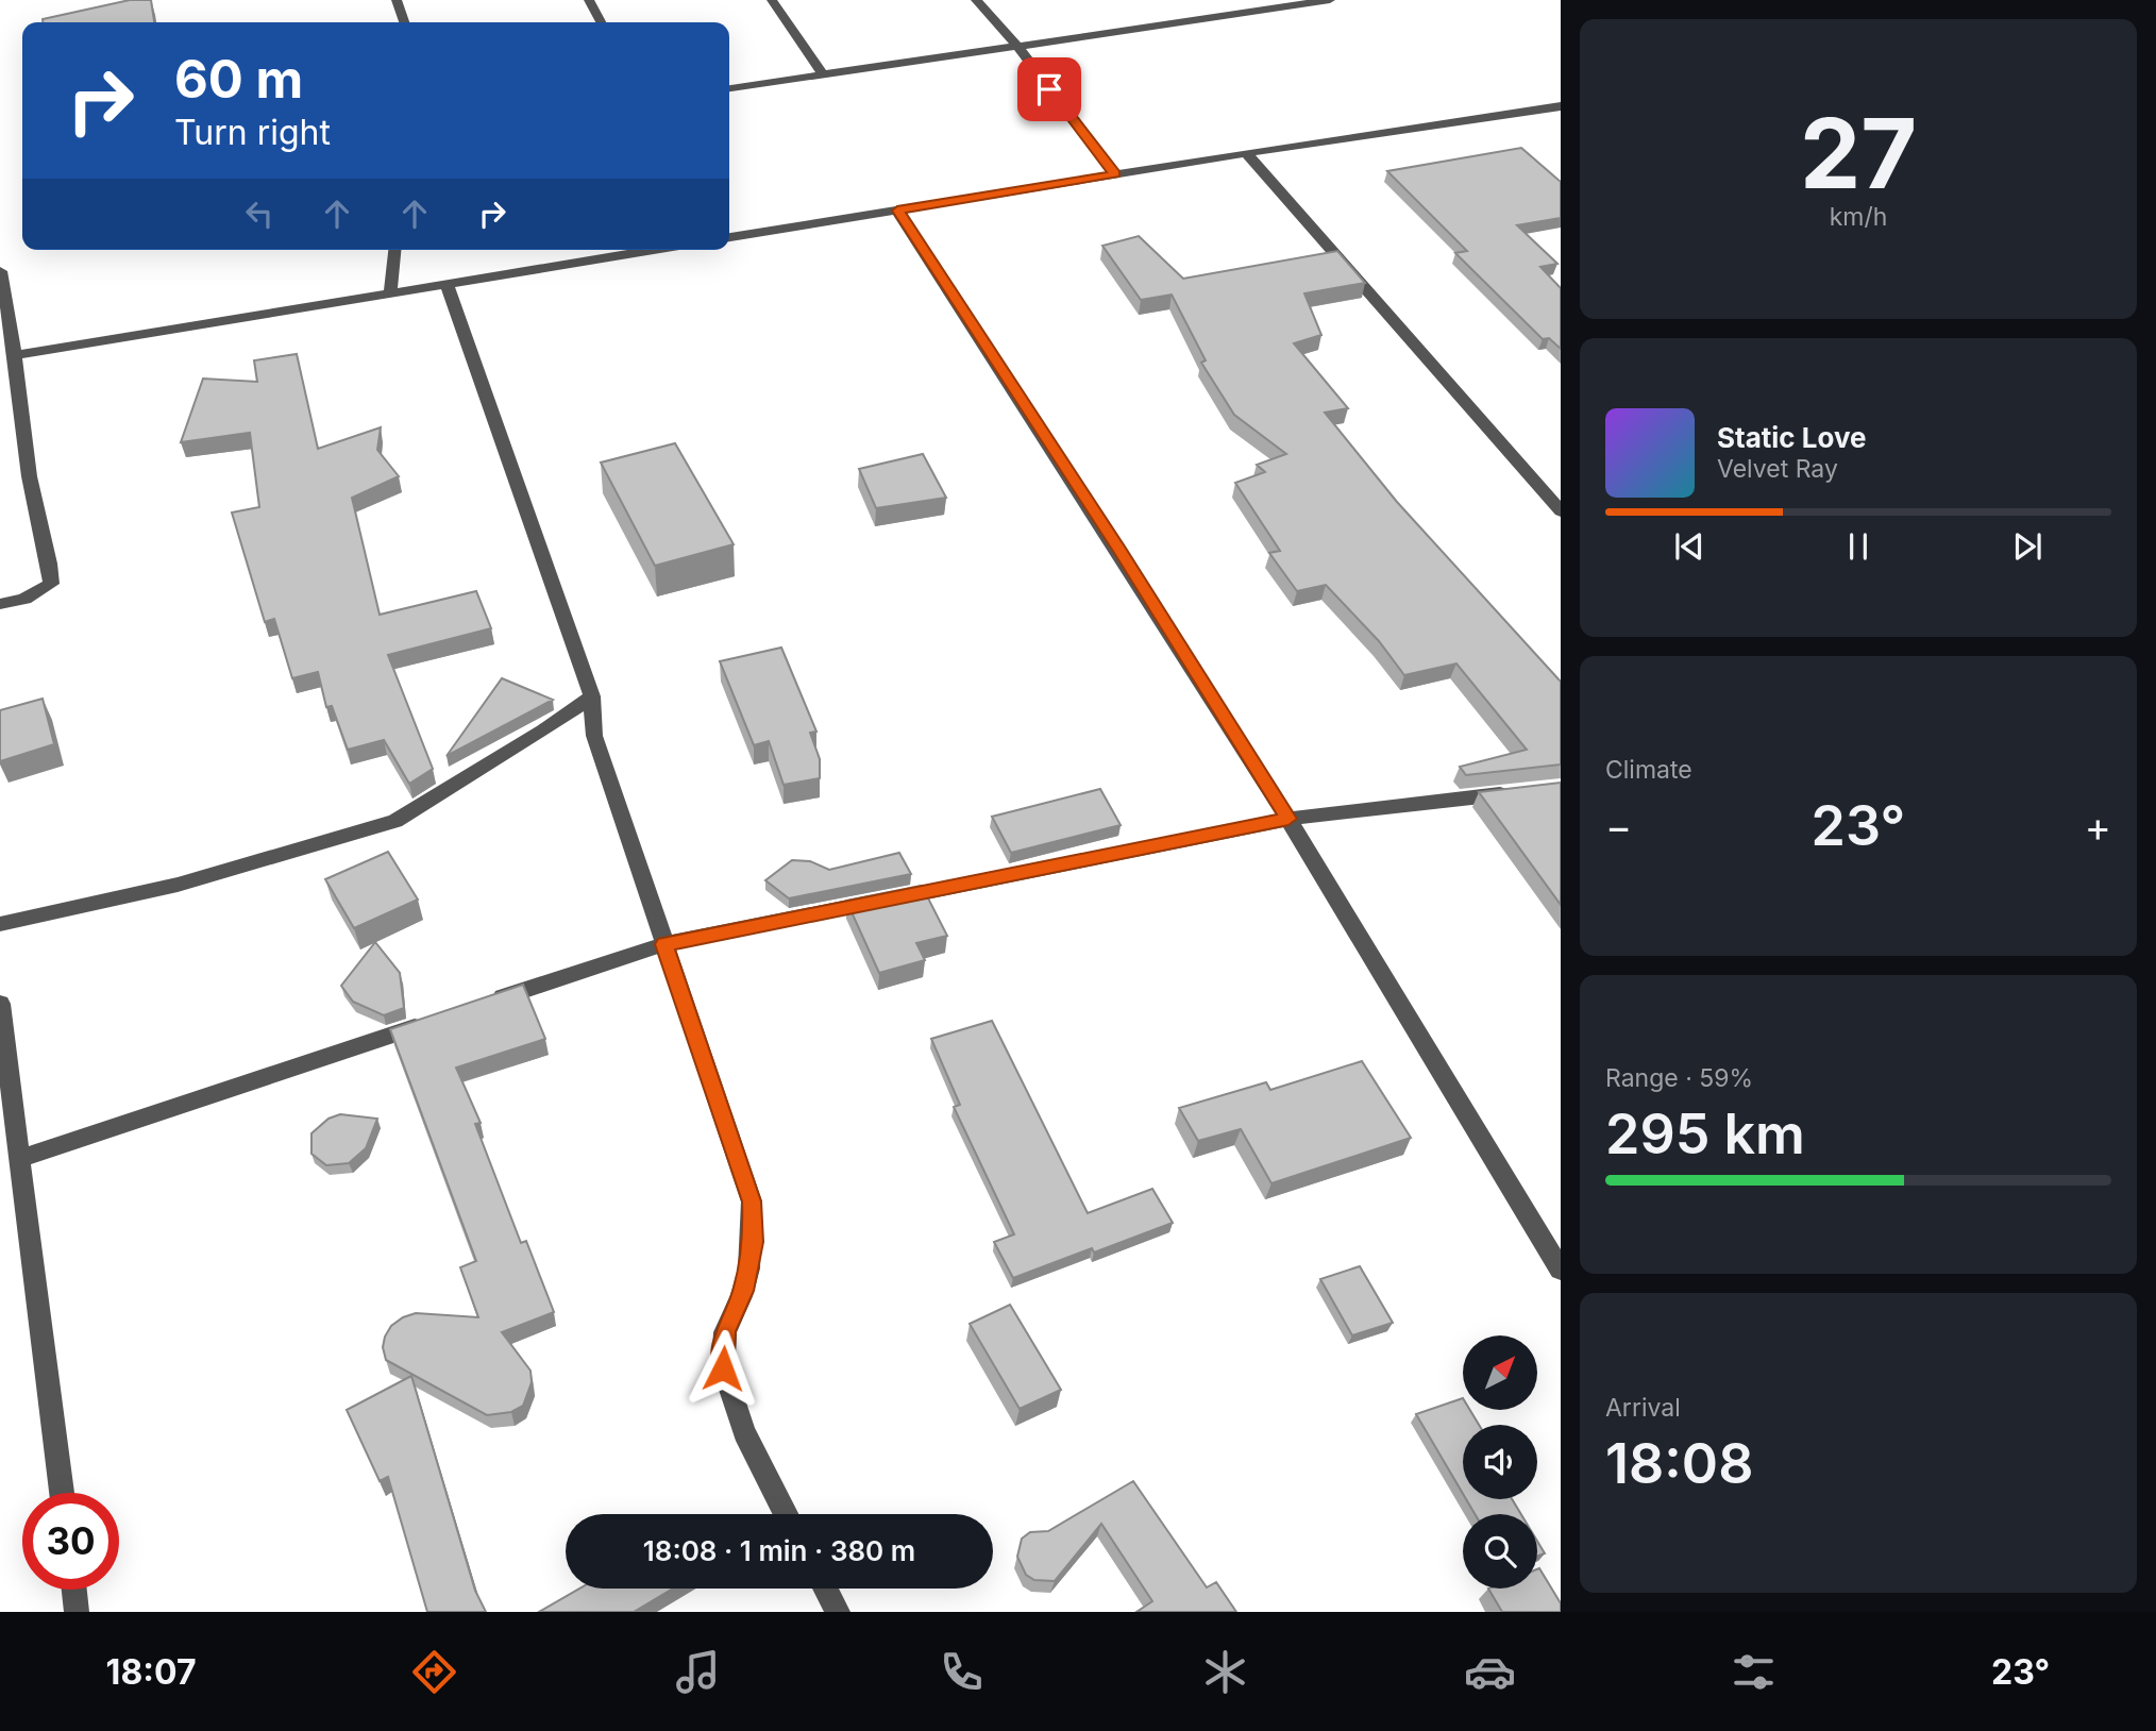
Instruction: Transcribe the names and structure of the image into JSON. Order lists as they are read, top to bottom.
{
  "north": "top right",
  "page": {
    "tile": [
      ["27", "km/h"],
      "Climate",
      ["Range · 59%", "295 km"],
      ["Arrival", "18:08"]
    ],
    "turn": ["60 m", "Turn right"],
    "song": ["Static Love", "Velvet Ray"],
    "heat": ["−", "23°", "+"],
    "limit": "30",
    "trip": "18:08 · 1 min · 380 m",
    "tabs": ["18:07", "23°"]
  }
}
